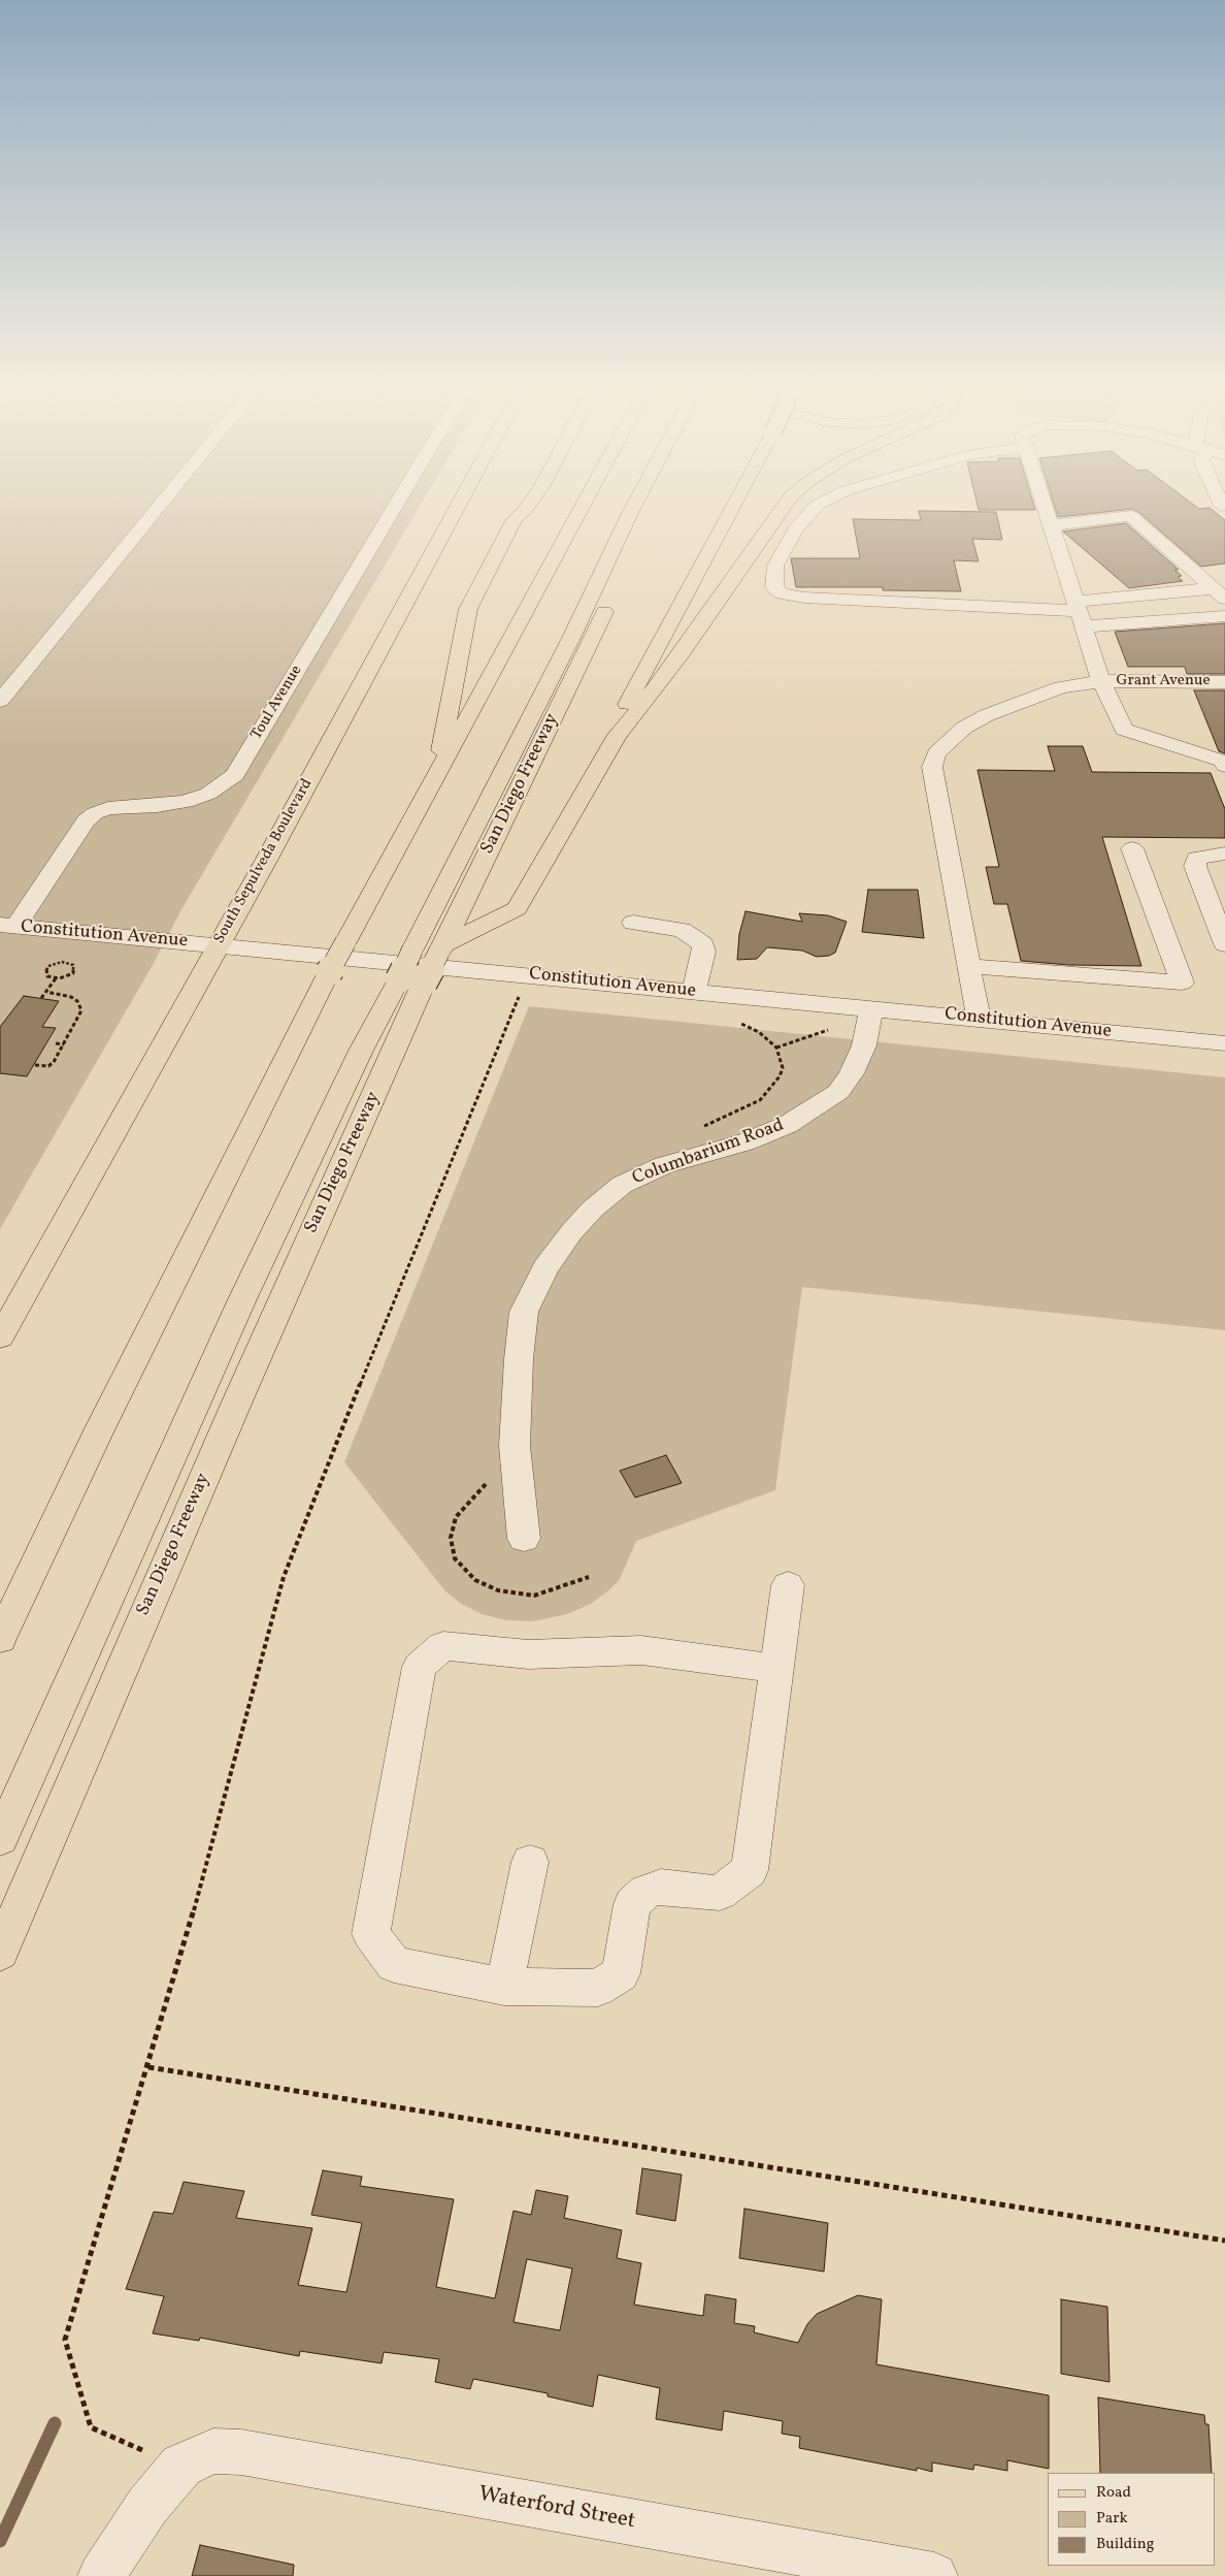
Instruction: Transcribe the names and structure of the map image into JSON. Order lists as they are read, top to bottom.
{
  "streets": {
    "main road": ["San Diego Freeway", "South Sepulveda Boulevard"],
    "street": [
      "Grant Avenue",
      "Toul Avenue",
      "Constitution Avenue",
      "Columbarium Road",
      "Waterford Street"
    ]
  },
  "crossings": [
    ["Grant Avenue", "Constitution Avenue"],
    ["Toul Avenue", "Constitution Avenue"],
    ["South Sepulveda Boulevard", "Constitution Avenue"],
    ["Constitution Avenue", "Columbarium Road"]
  ],
  "legend": ["Road", "Park", "Building"]
}
